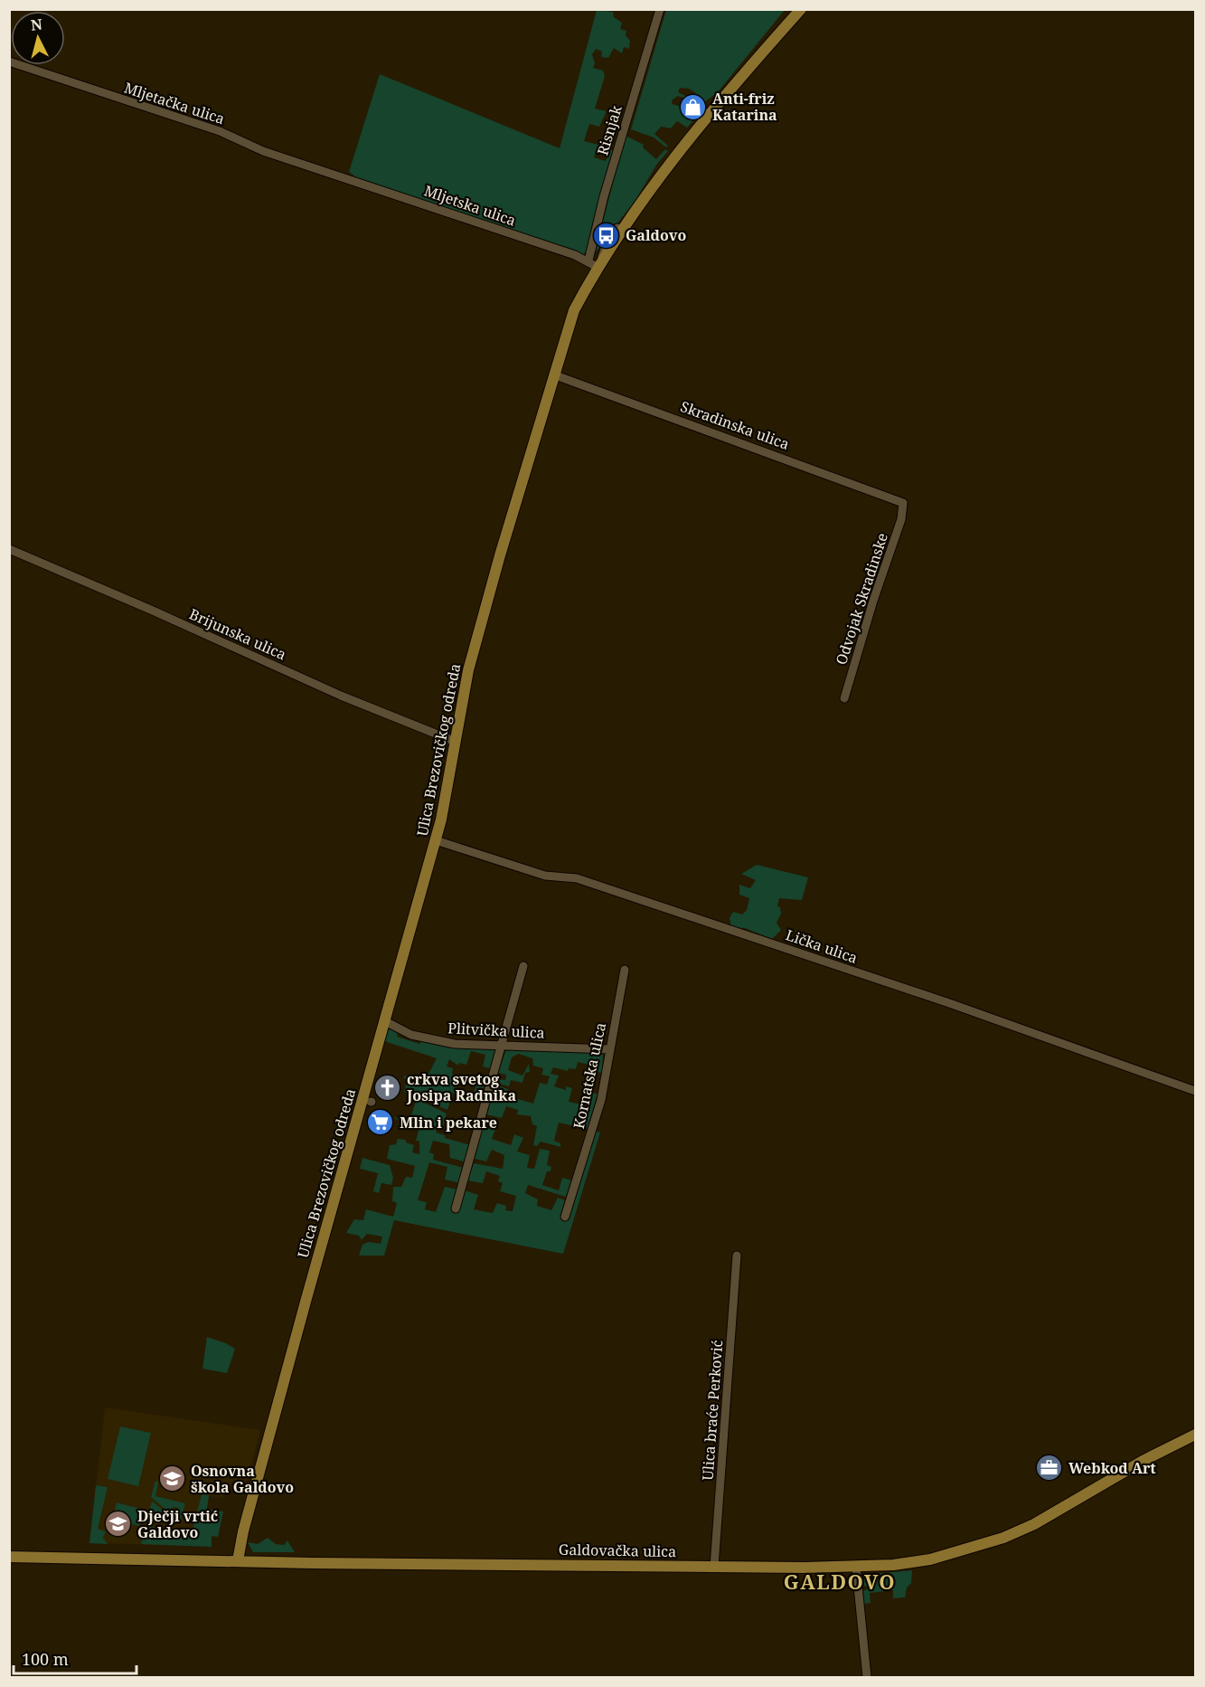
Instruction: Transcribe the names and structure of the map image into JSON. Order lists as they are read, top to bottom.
{
  "streets": {
    "main road": ["Ulica Brezovičkog odreda", "Galdovačka ulica"],
    "street": [
      "Mljetačka ulica",
      "Risnjak",
      "Mljetska ulica",
      "Skradinska ulica",
      "Odvojak Skradinske",
      "Brijunska ulica",
      "Lička ulica",
      "Plitvička ulica",
      "Kornatska ulica",
      "Ulica braće Perković"
    ]
  },
  "crossings": [
    ["Mljetačka ulica", "Mljetska ulica"],
    ["Risnjak", "Mljetska ulica"],
    ["Mljetska ulica", "Ulica Brezovičkog odreda"],
    ["Skradinska ulica", "Odvojak Skradinske"],
    ["Skradinska ulica", "Ulica Brezovičkog odreda"],
    ["Brijunska ulica", "Ulica Brezovičkog odreda"],
    ["Ulica Brezovičkog odreda", "Lička ulica"],
    ["Ulica Brezovičkog odreda", "Plitvička ulica"],
    ["Ulica Brezovičkog odreda", "Galdovačka ulica"],
    ["Plitvička ulica", "Kornatska ulica"],
    ["Ulica braće Perković", "Galdovačka ulica"]
  ],
  "districts": ["GALDOVO"],
  "places": {
    "shop": ["Anti-friz Katarina"],
    "bus stop": ["Galdovo"],
    "church": ["crkva svetog Josipa Radnika"],
    "supermarket": ["Mlin i pekare"],
    "office": ["Webkod Art"],
    "school or university": ["Osnovna škola Galdovo", "Dječji vrtić Galdovo"]
  },
  "scale_bar": "100 m",
  "north": "top"
}
